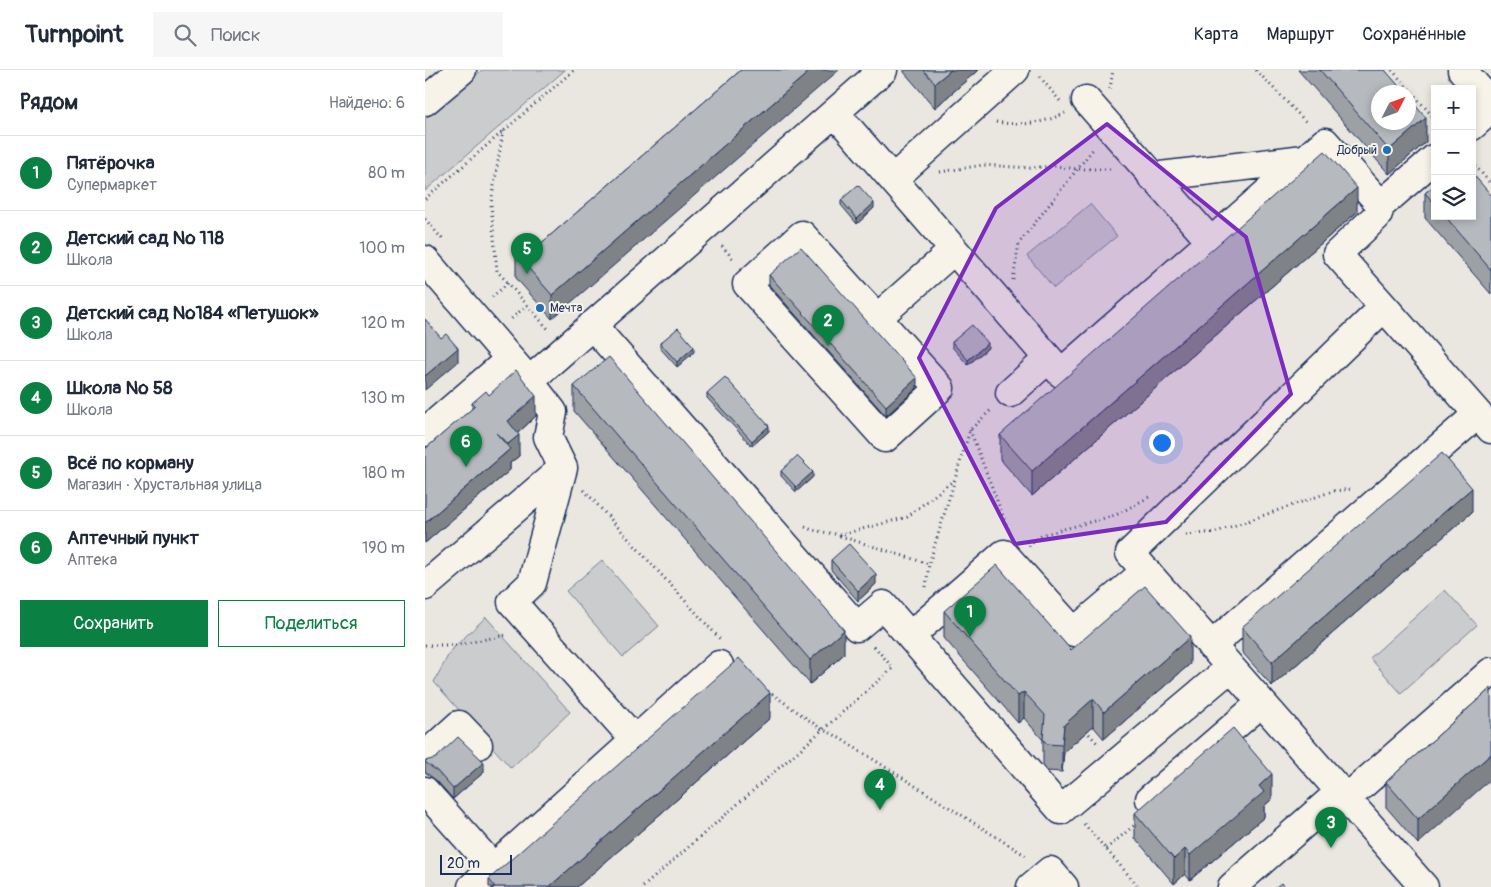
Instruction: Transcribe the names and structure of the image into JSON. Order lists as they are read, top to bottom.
{
  "places": ["Добрый", "Мечта"],
  "scale_bar": "20 m",
  "north": "top right",
  "page": {
    "header": "Turnpoint",
    "search": "Поиск",
    "nav": ["Карта", "Маршрут", "Сохранённые"],
    "heading": ["Рядом", "Найдено: 6"],
    "map_buttons": ["+", "−"],
    "list": [
      {
        "mark": "1",
        "name": "Пятёрочка",
        "note": "Супермаркет",
        "value": "80 m"
      },
      {
        "mark": "2",
        "name": "Детский сад № 118",
        "note": "Школа",
        "value": "100 m"
      },
      {
        "mark": "3",
        "name": "Детский сад №184 «Петушок»",
        "note": "Школа",
        "value": "120 m"
      },
      {
        "mark": "4",
        "name": "Школа № 58",
        "note": "Школа",
        "value": "130 m"
      },
      {
        "mark": "5",
        "name": "Всё по корману",
        "note": "Магазин · Хрустальная улица",
        "value": "180 m"
      },
      {
        "mark": "6",
        "name": "Аптечный пункт",
        "note": "Аптека",
        "value": "190 m"
      }
    ],
    "pins": [
      "5",
      "2",
      "6",
      "1",
      "4",
      "3"
    ],
    "buttons": ["Сохранить", "Поделиться"],
    "scale": "20 m"
  }
}
